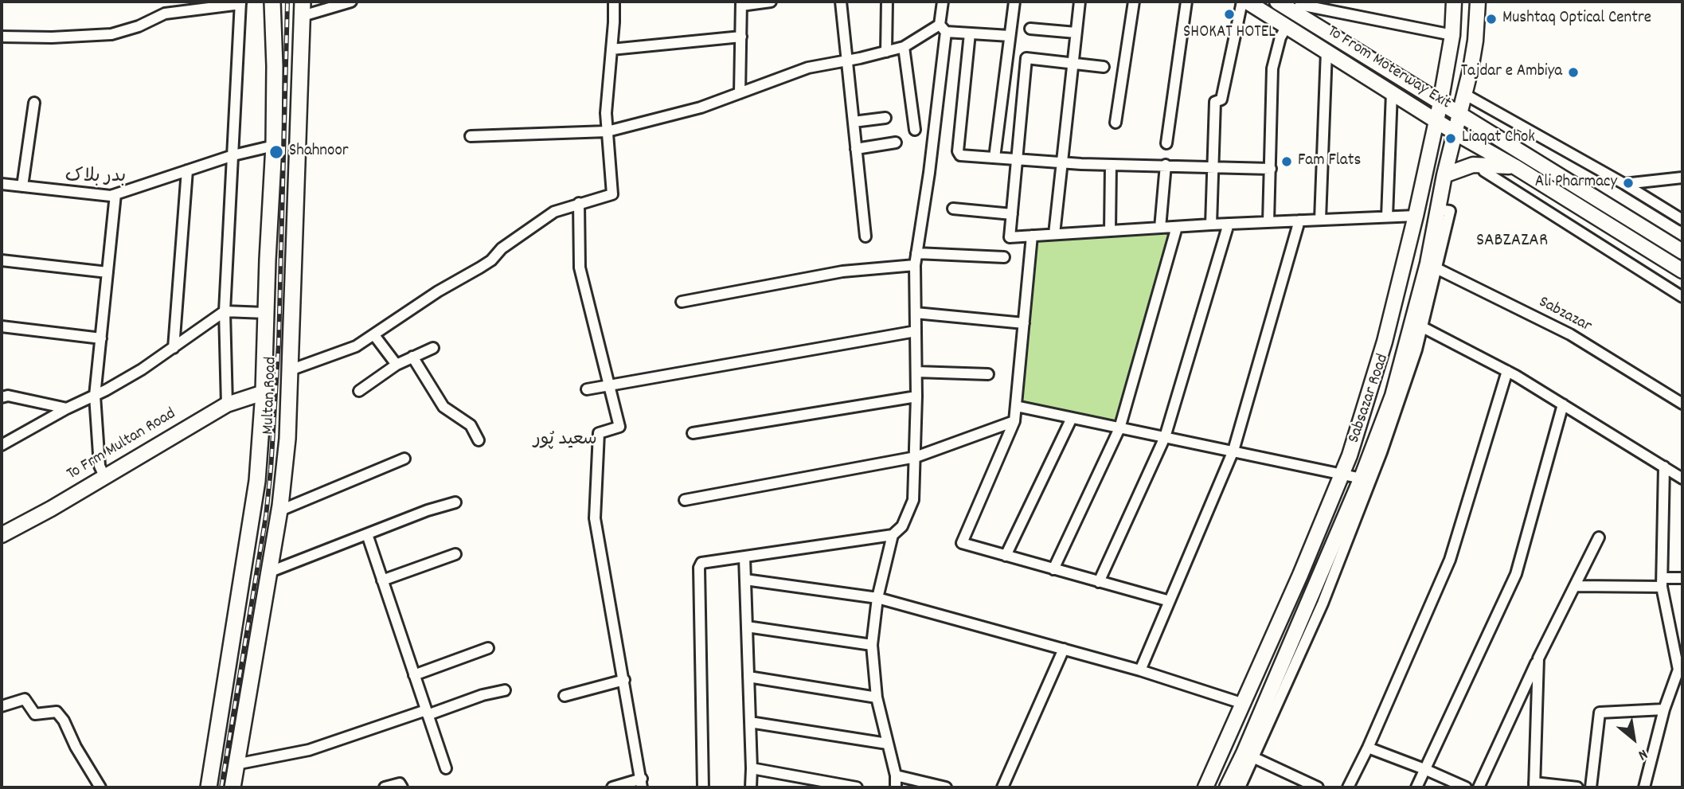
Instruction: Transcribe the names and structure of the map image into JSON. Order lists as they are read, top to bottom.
{
  "streets": {
    "main road": [
      "To From Moterway Exit",
      "Multan Road",
      "Sabsazar Road",
      "To Frm Multan Road"
    ],
    "street": ["Sabzazar"]
  },
  "crossings": [
    ["To From Moterway Exit", "Sabsazar Road"],
    ["Sabzazar", "Sabsazar Road"],
    ["Multan Road", "To Frm Multan Road"]
  ],
  "districts": ["بدر بلاک", "SABZAZAR", "سعید پُور"],
  "places": [
    "SHOKAT HOTEL",
    "Mushtaq Optical Centre",
    "Tajdar e Ambiya",
    "Liaqat Chok",
    "Shahnoor",
    "Fam Flats",
    "Ali Pharmacy"
  ],
  "north": "bottom right"
}
